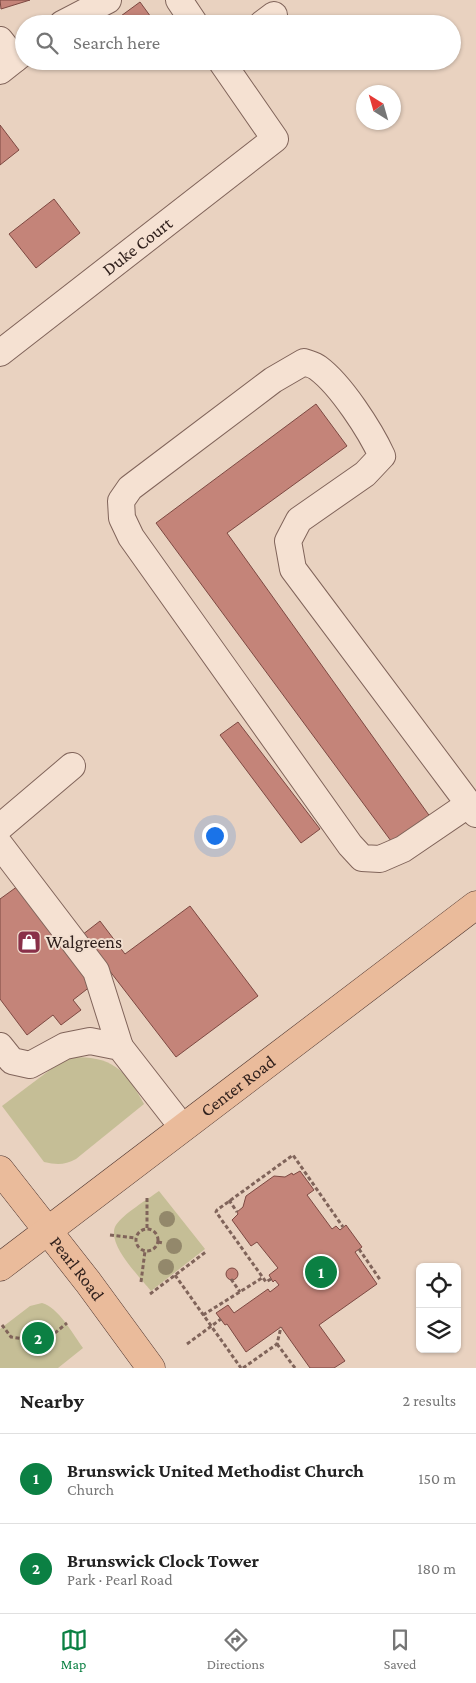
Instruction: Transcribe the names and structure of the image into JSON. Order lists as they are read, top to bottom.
{
  "streets": {
    "main road": ["Center Road", "Pearl Road"],
    "street": ["Duke Court"]
  },
  "crossings": [
    ["Center Road", "Pearl Road"]
  ],
  "places": {
    "shop": ["Walgreens"]
  },
  "north": "top left",
  "page": {
    "search": "Search here",
    "pins": ["1", "2"],
    "heading": ["Nearby", "2 results"],
    "list": [
      {
        "mark": "1",
        "name": "Brunswick United Methodist Church",
        "note": "Church",
        "value": "150 m"
      },
      {
        "mark": "2",
        "name": "Brunswick Clock Tower",
        "note": "Park · Pearl Road",
        "value": "180 m"
      }
    ],
    "nav": ["Map", "Directions", "Saved"]
  }
}
